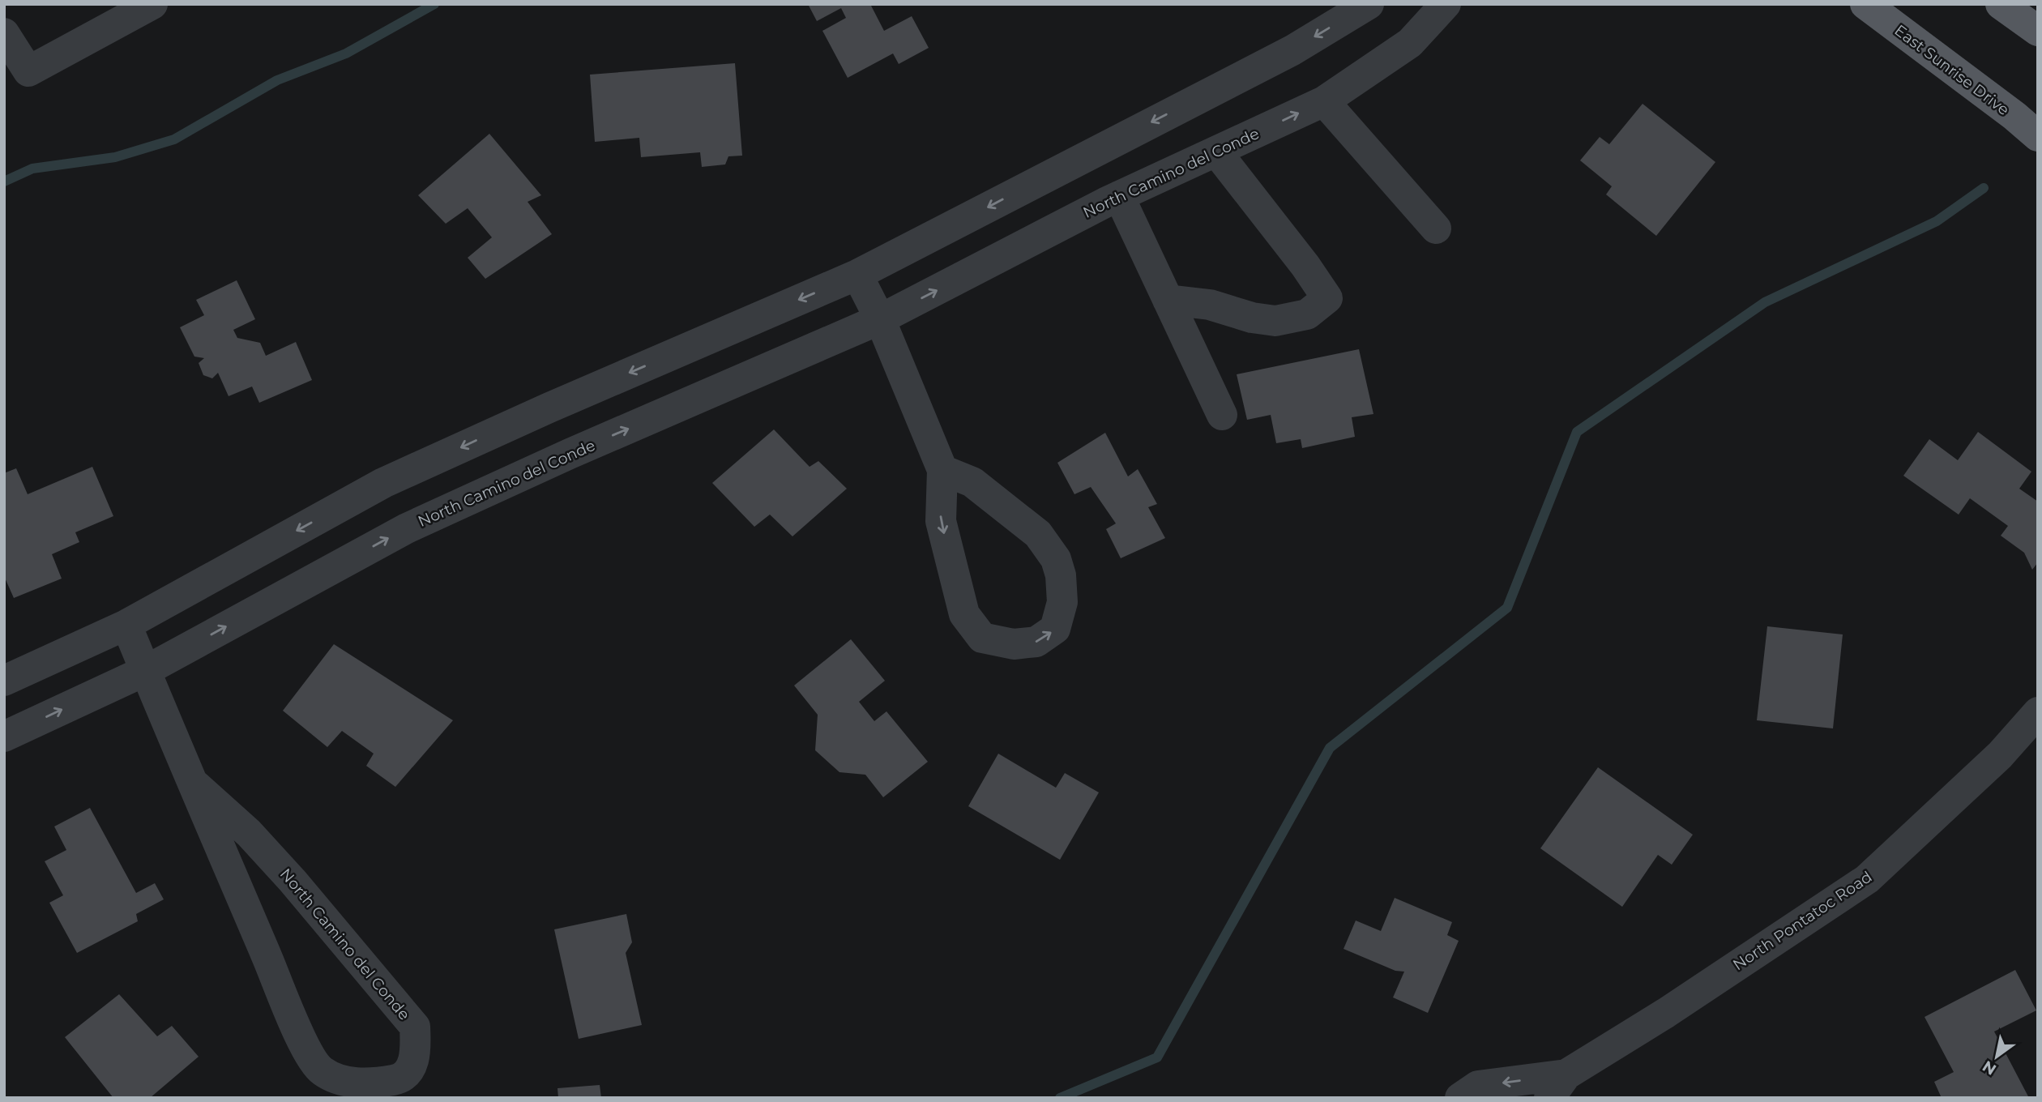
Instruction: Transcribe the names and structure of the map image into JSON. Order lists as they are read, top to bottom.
{
  "streets": {
    "main road": ["East Sunrise Drive"],
    "street": ["North Camino del Conde", "North Pontatoc Road"]
  },
  "north": "bottom left"
}
